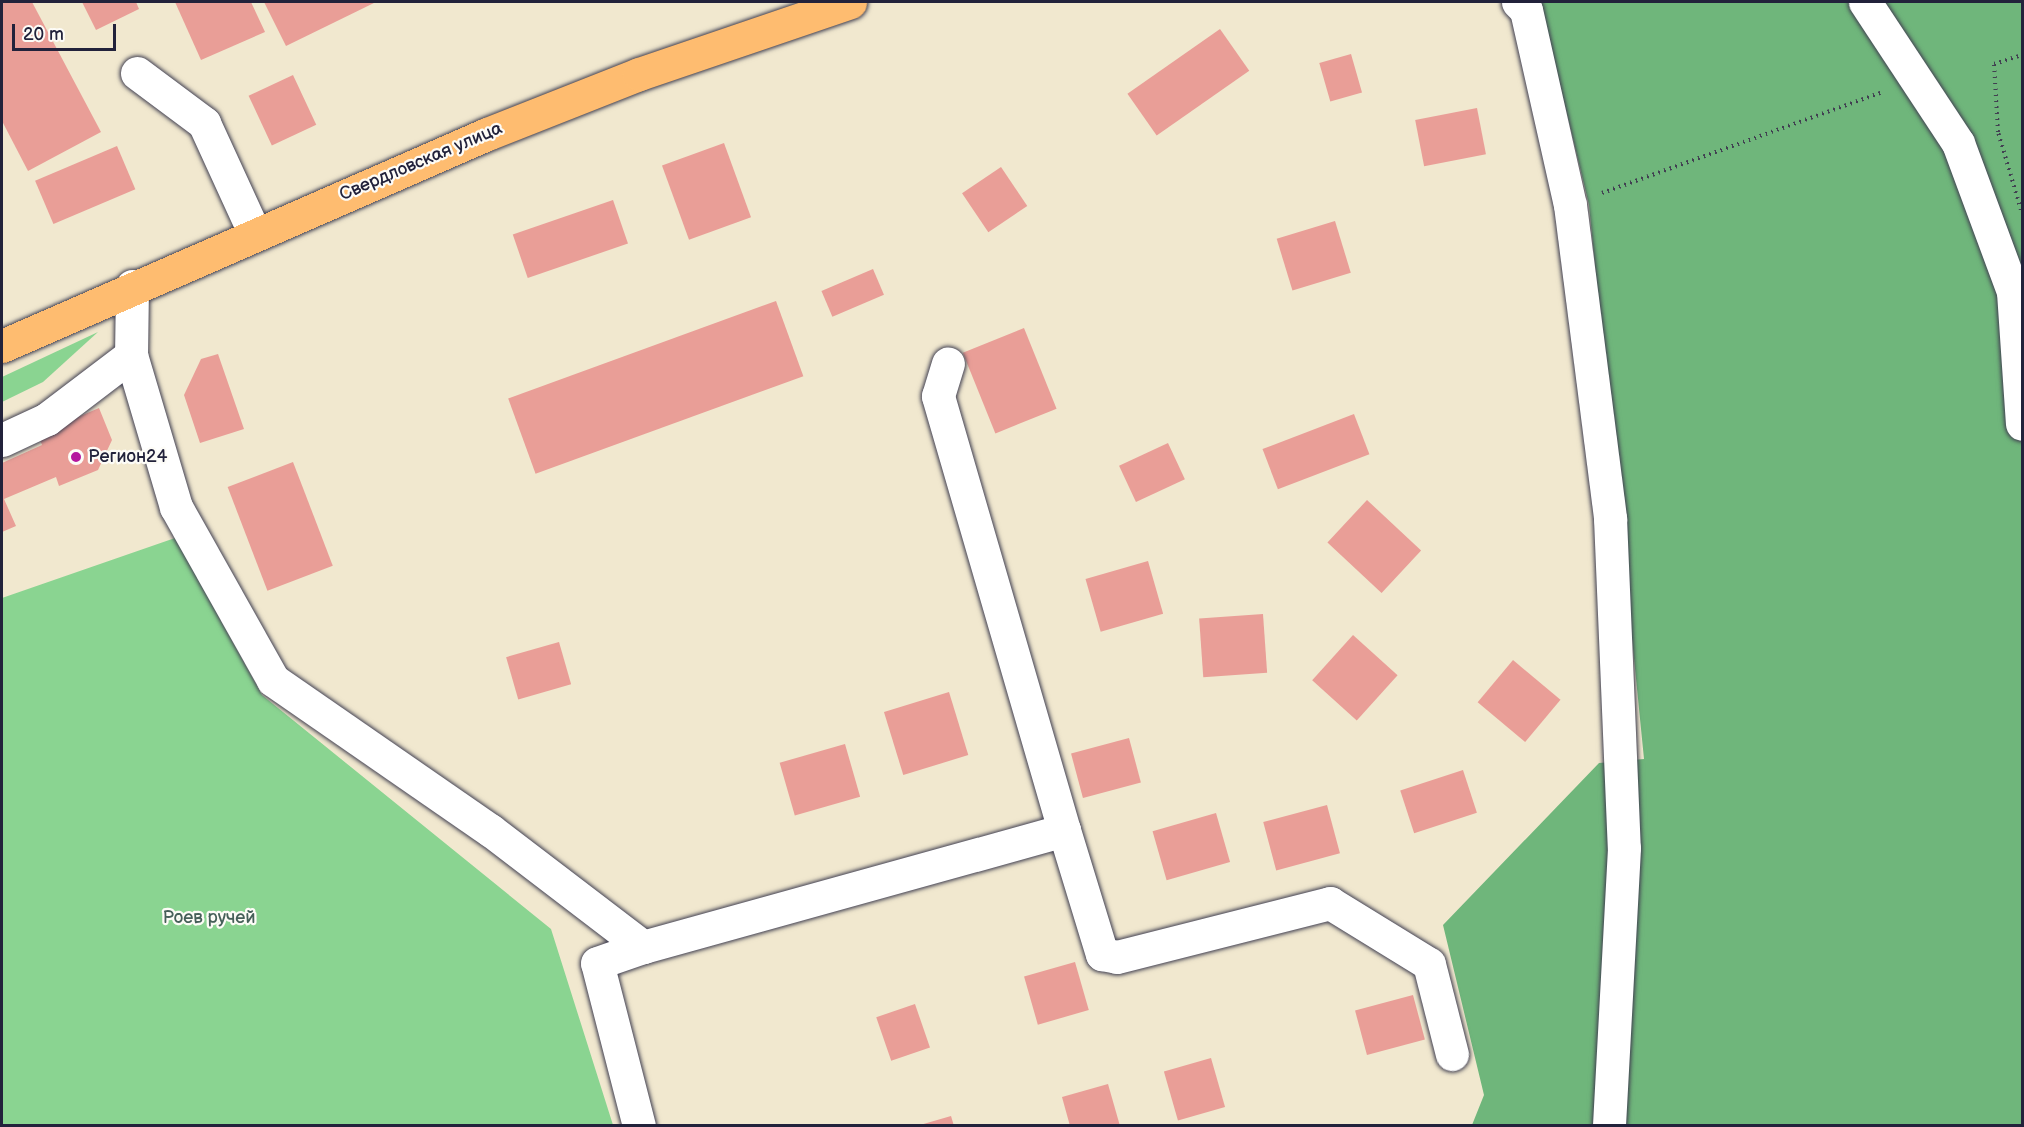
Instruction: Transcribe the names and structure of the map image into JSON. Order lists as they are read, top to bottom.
{
  "streets": {
    "highway": ["Свердловская улица"]
  },
  "parks": ["Роев ручей"],
  "places": ["Регион24"],
  "scale_bar": "20 m"
}
